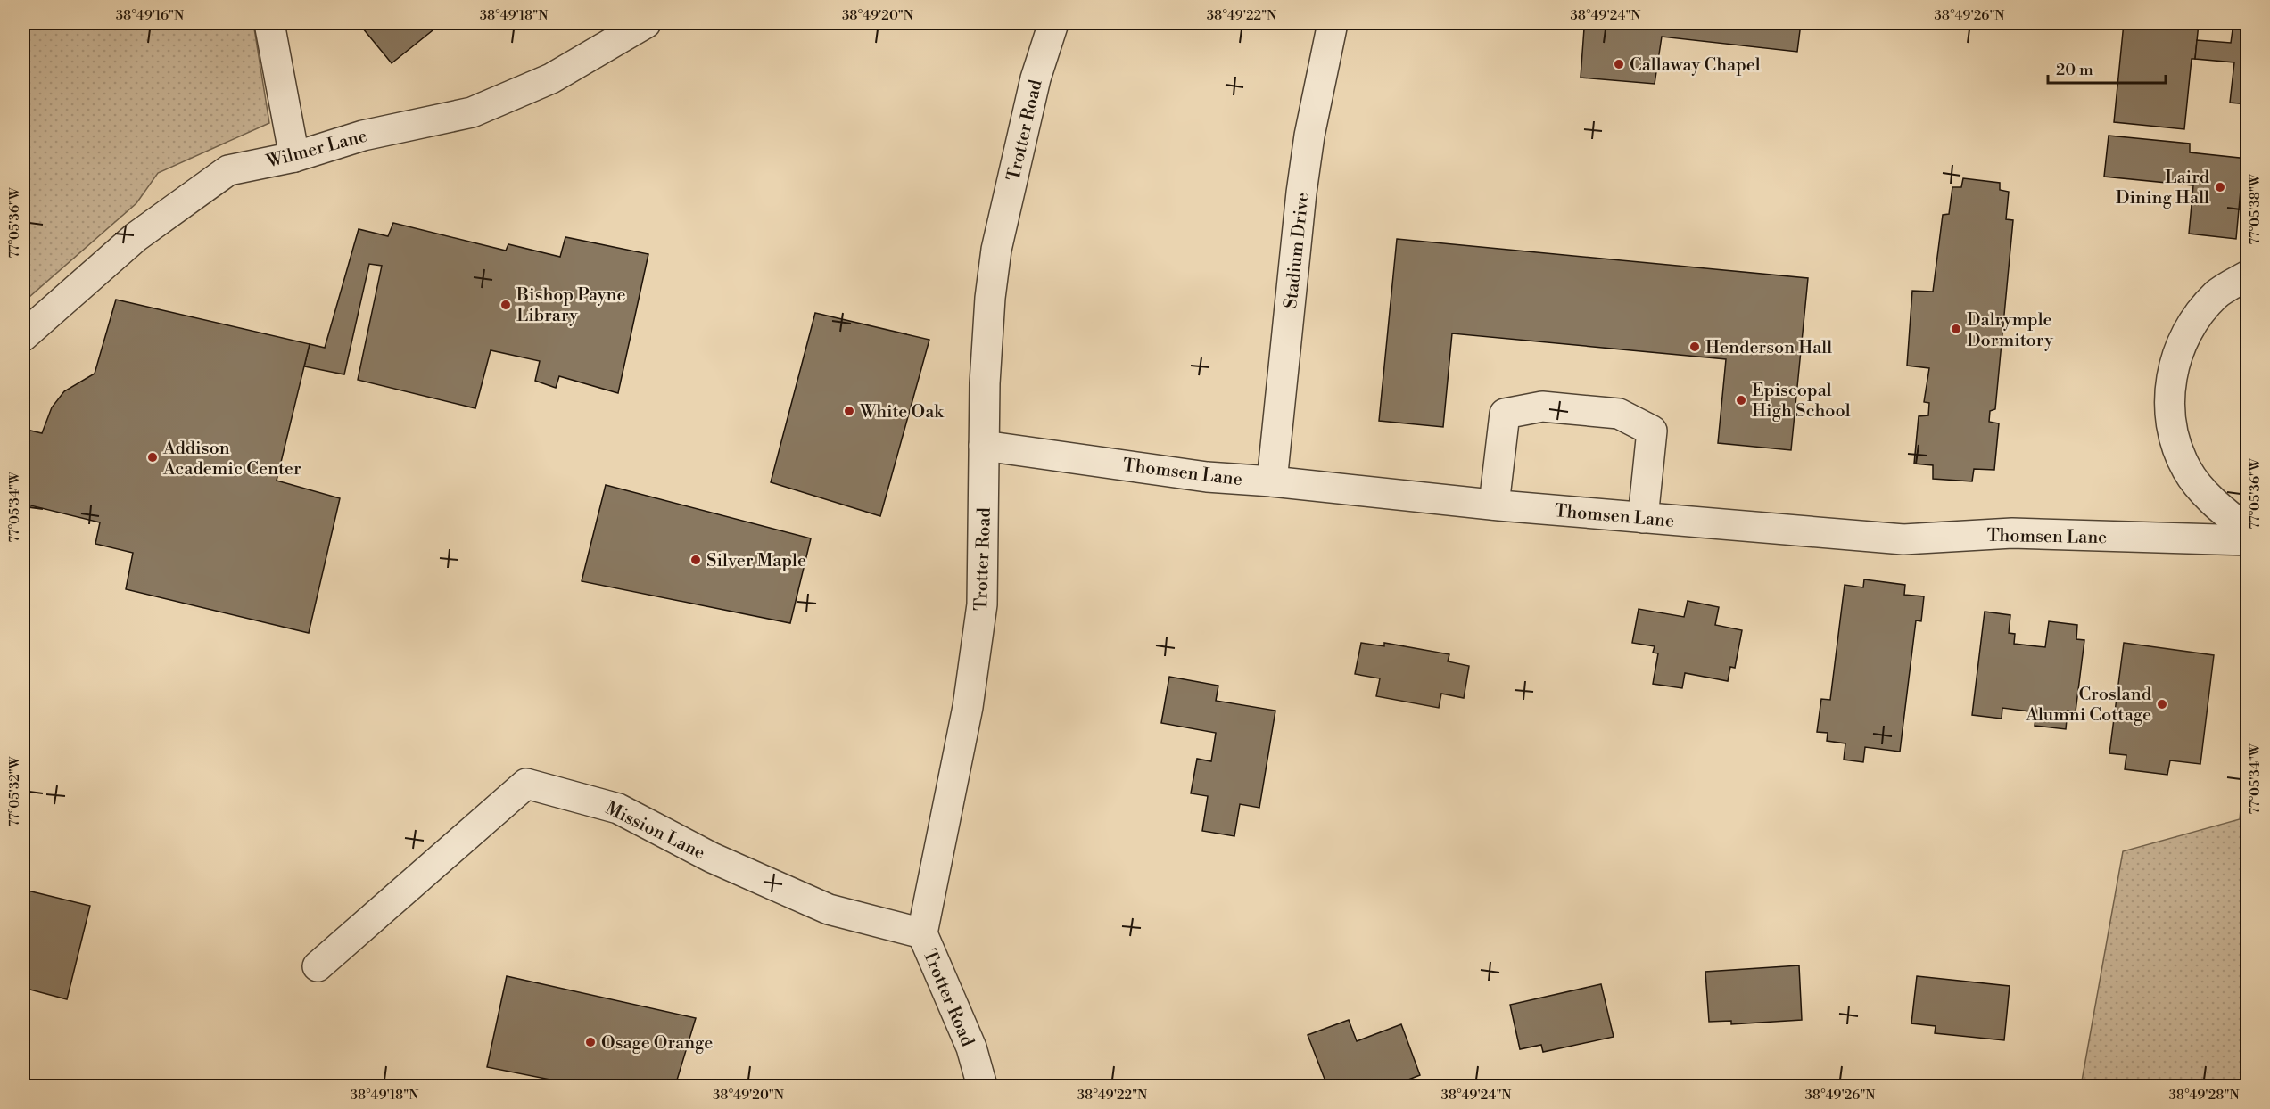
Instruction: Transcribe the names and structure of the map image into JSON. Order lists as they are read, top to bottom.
{
  "streets": {
    "street": [
      "Trotter Road",
      "Wilmer Lane",
      "Stadium Drive",
      "Thomsen Lane",
      "Mission Lane"
    ]
  },
  "crossings": [
    ["Trotter Road", "Thomsen Lane"],
    ["Trotter Road", "Mission Lane"],
    ["Stadium Drive", "Thomsen Lane"]
  ],
  "places": [
    "Callaway Chapel",
    "Laird Dining Hall",
    "Bishop Payne Library",
    "Dalrymple Dormitory",
    "Henderson Hall",
    "Episcopal High School",
    "White Oak",
    "Addison Academic Center",
    "Silver Maple",
    "Crosland Alumni Cottage",
    "Osage Orange"
  ],
  "scale_bar": "20 m",
  "coordinates": [
    "38°49'16\"N",
    "38°49'18\"N",
    "38°49'20\"N",
    "38°49'22\"N",
    "38°49'24\"N",
    "38°49'26\"N",
    "77°05'38\"W",
    "77°05'36\"W",
    "77°05'34\"W",
    "77°05'32\"W",
    "38°49'28\"N"
  ]
}
